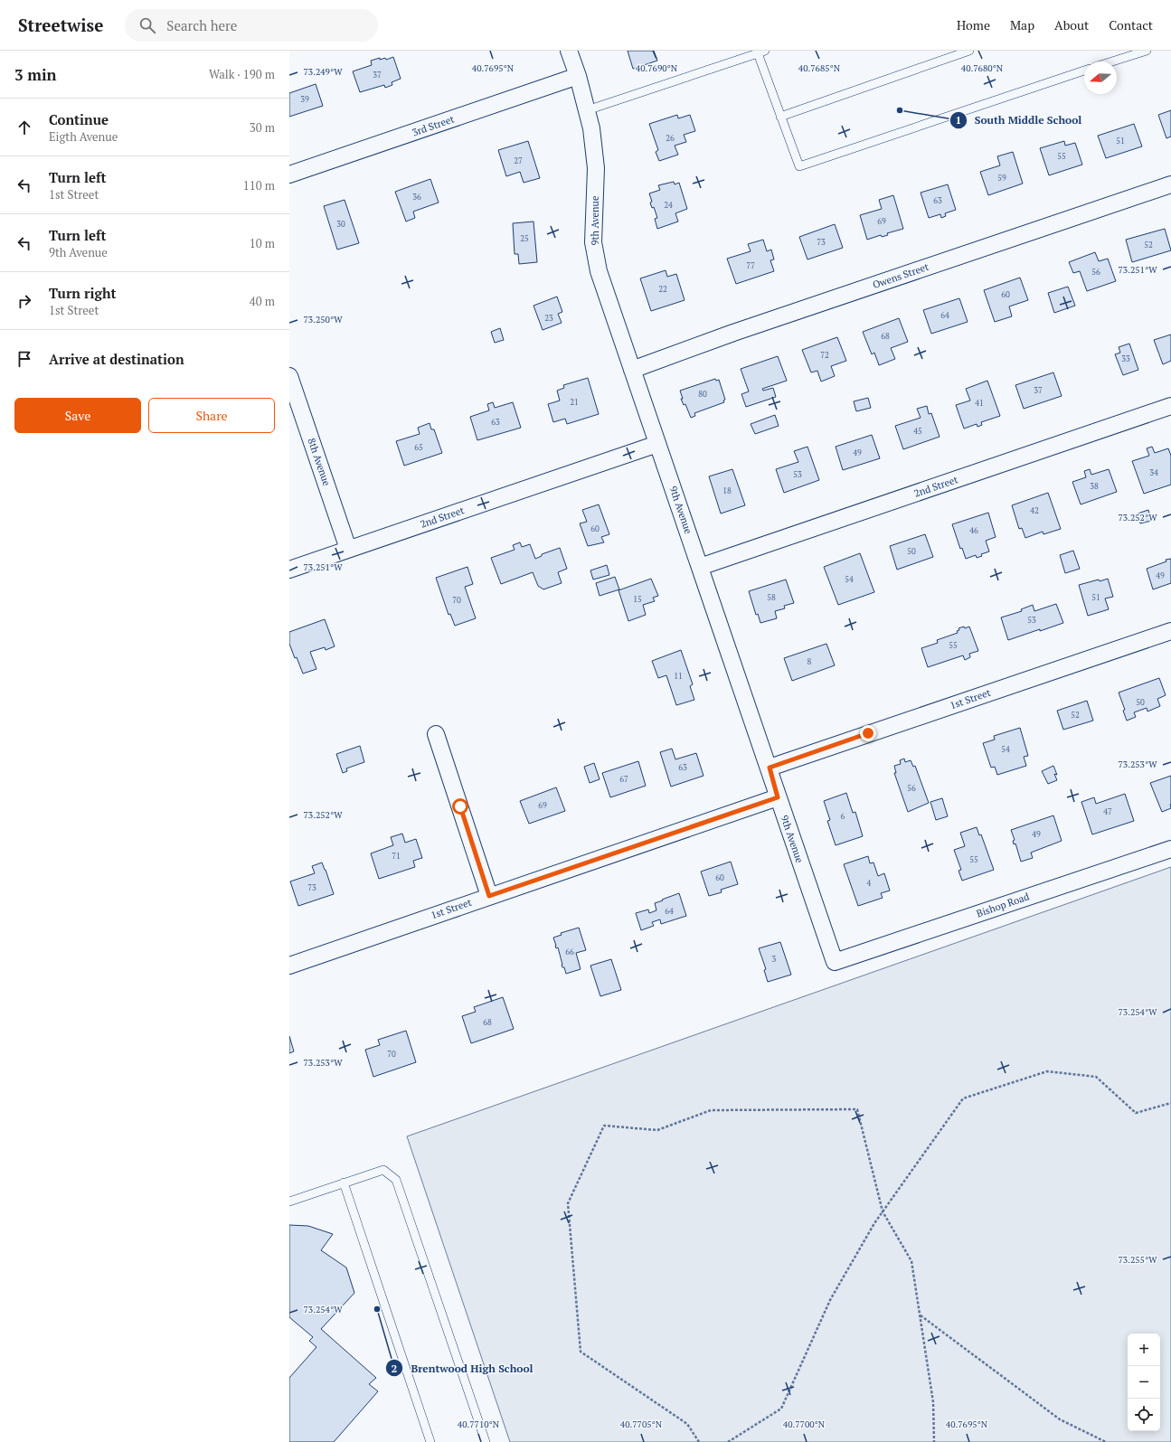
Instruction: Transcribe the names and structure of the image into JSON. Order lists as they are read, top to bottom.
{
  "streets": {
    "street": [
      "3rd Street",
      "9th Avenue",
      "Owens Street",
      "8th Avenue",
      "2nd Street",
      "1st Street",
      "Bishop Road"
    ]
  },
  "crossings": [
    ["3rd Street", "9th Avenue"],
    ["9th Avenue", "Owens Street"],
    ["9th Avenue", "2nd Street"],
    ["9th Avenue", "1st Street"],
    ["9th Avenue", "Bishop Road"],
    ["8th Avenue", "2nd Street"]
  ],
  "places": ["South Middle School", "Brentwood High School"],
  "house_numbers": [
    "37",
    "39",
    "26",
    "51",
    "55",
    "27",
    "59",
    "36",
    "63",
    "24",
    "69",
    "30",
    "25",
    "73",
    "52",
    "77",
    "56",
    "22",
    "60",
    "64",
    "23",
    "68",
    "72",
    "33",
    "37",
    "80",
    "21",
    "41",
    "63",
    "45",
    "65",
    "49",
    "34",
    "53",
    "38",
    "18",
    "42",
    "60",
    "46",
    "50",
    "49",
    "54",
    "58",
    "51",
    "15",
    "70",
    "53",
    "55",
    "8",
    "11",
    "50",
    "52",
    "54",
    "63",
    "67",
    "56",
    "69",
    "47",
    "6",
    "49",
    "71",
    "55",
    "60",
    "4",
    "73",
    "64",
    "66",
    "3",
    "68",
    "70"
  ],
  "north": "left",
  "page": {
    "header": "Streetwise",
    "search": "Search here",
    "nav": [
      "Home",
      "Map",
      "About",
      "Contact"
    ],
    "heading": ["3 min", "Walk · 190 m"],
    "list": [
      ["Continue", "Eigth Avenue", "30 m"],
      ["Turn left", "1st Street", "110 m"],
      ["Turn left", "9th Avenue", "10 m"],
      ["Turn right", "1st Street", "40 m"],
      "Arrive at destination"
    ],
    "buttons": ["Save", "Share"],
    "map_buttons": ["+", "−"]
  },
  "coordinates": [
    "40.7685°N",
    "40.7680°N",
    "40.7695°N",
    "40.7690°N",
    "73.249°W",
    "73.251°W",
    "73.250°W",
    "73.252°W",
    "73.253°W",
    "73.254°W",
    "73.255°W",
    "40.7710°N",
    "40.7705°N",
    "40.7700°N"
  ]
}
